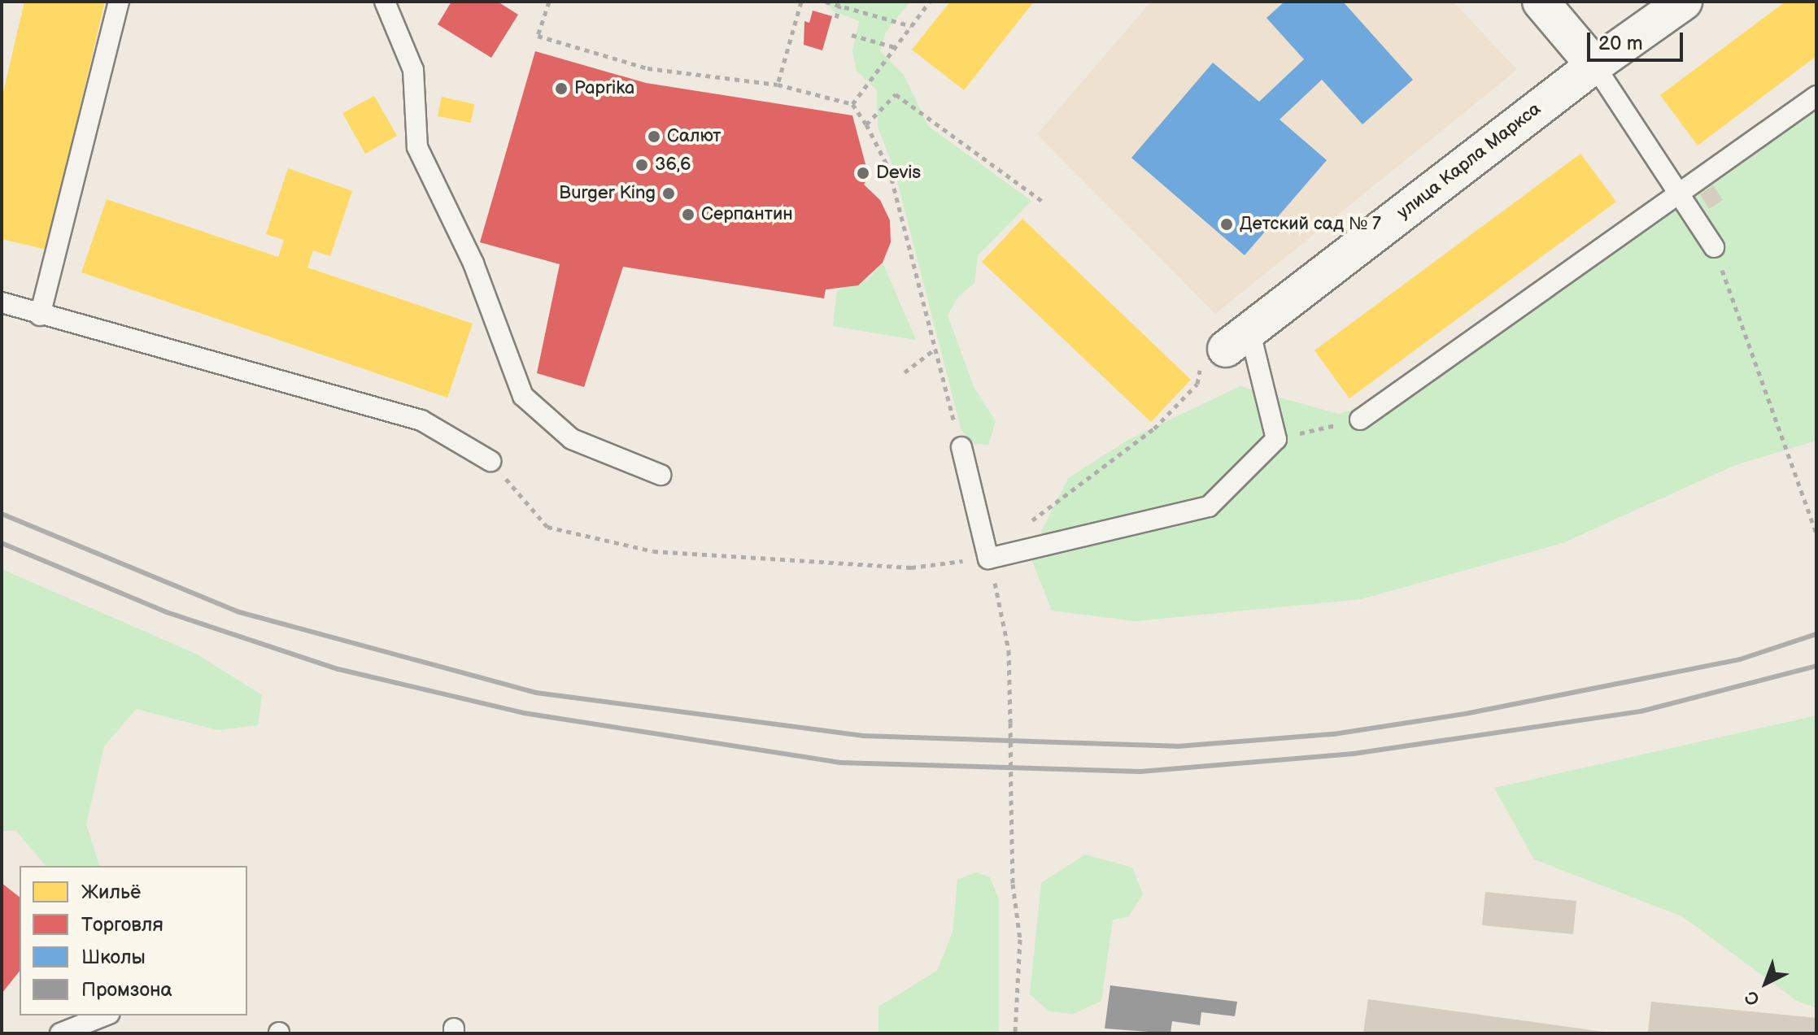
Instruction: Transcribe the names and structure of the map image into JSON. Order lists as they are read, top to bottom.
{
  "streets": {
    "street": ["улица Карла Маркса"]
  },
  "places": [
    "Paprika",
    "Салют",
    "36,6",
    "Devis",
    "Burger King",
    "Серпантин",
    "Детский сад № 7"
  ],
  "legend": [
    "Жильё",
    "Торговля",
    "Школы",
    "Промзона"
  ],
  "scale_bar": "20 m",
  "north": "bottom left"
}
